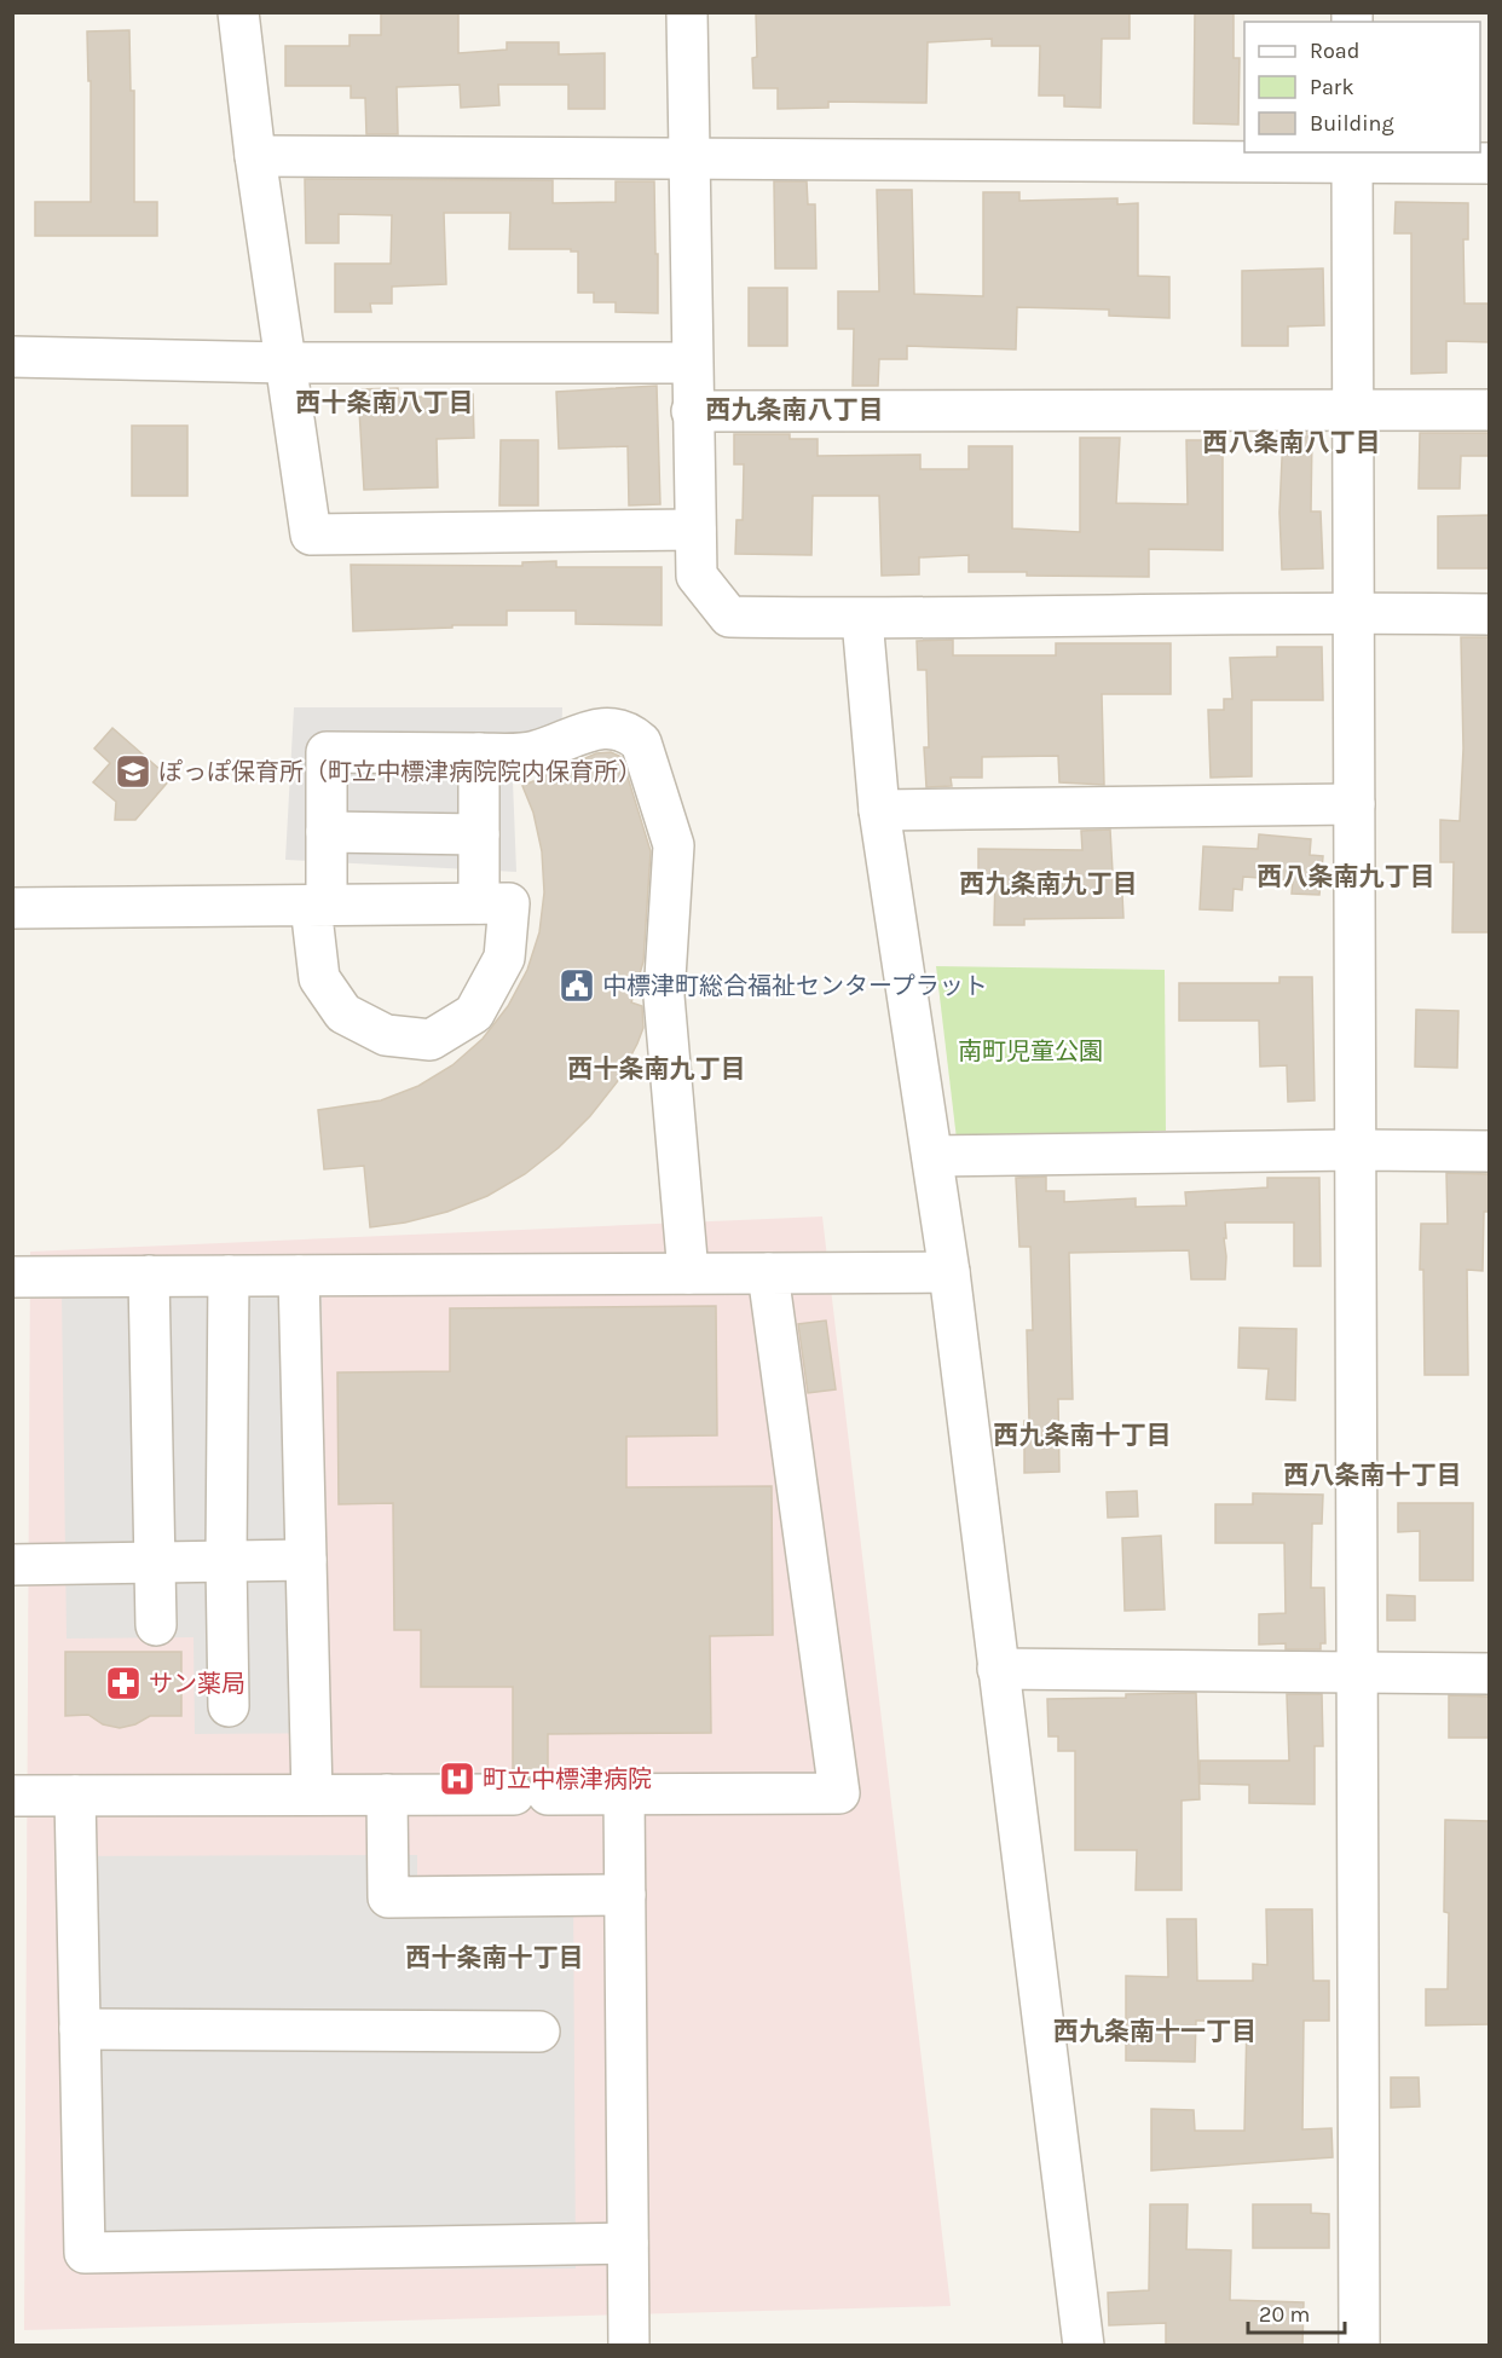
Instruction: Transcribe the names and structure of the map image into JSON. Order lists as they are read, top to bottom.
{
  "districts": [
    "西十条南八丁目",
    "西九条南八丁目",
    "西八条南八丁目",
    "西八条南九丁目",
    "西九条南九丁目",
    "西十条南九丁目",
    "西九条南十丁目",
    "西八条南十丁目",
    "西十条南十丁目",
    "西九条南十一丁目"
  ],
  "parks": ["南町児童公園"],
  "places": {
    "school or university": ["ぽっぽ保育所（町立中標津病院院内保育所）"],
    "public building": ["中標津町総合福祉センタープラット"],
    "pharmacy": ["サン薬局"],
    "hospital": ["町立中標津病院"]
  },
  "legend": ["Road", "Park", "Building"],
  "scale_bar": "20 m"
}
